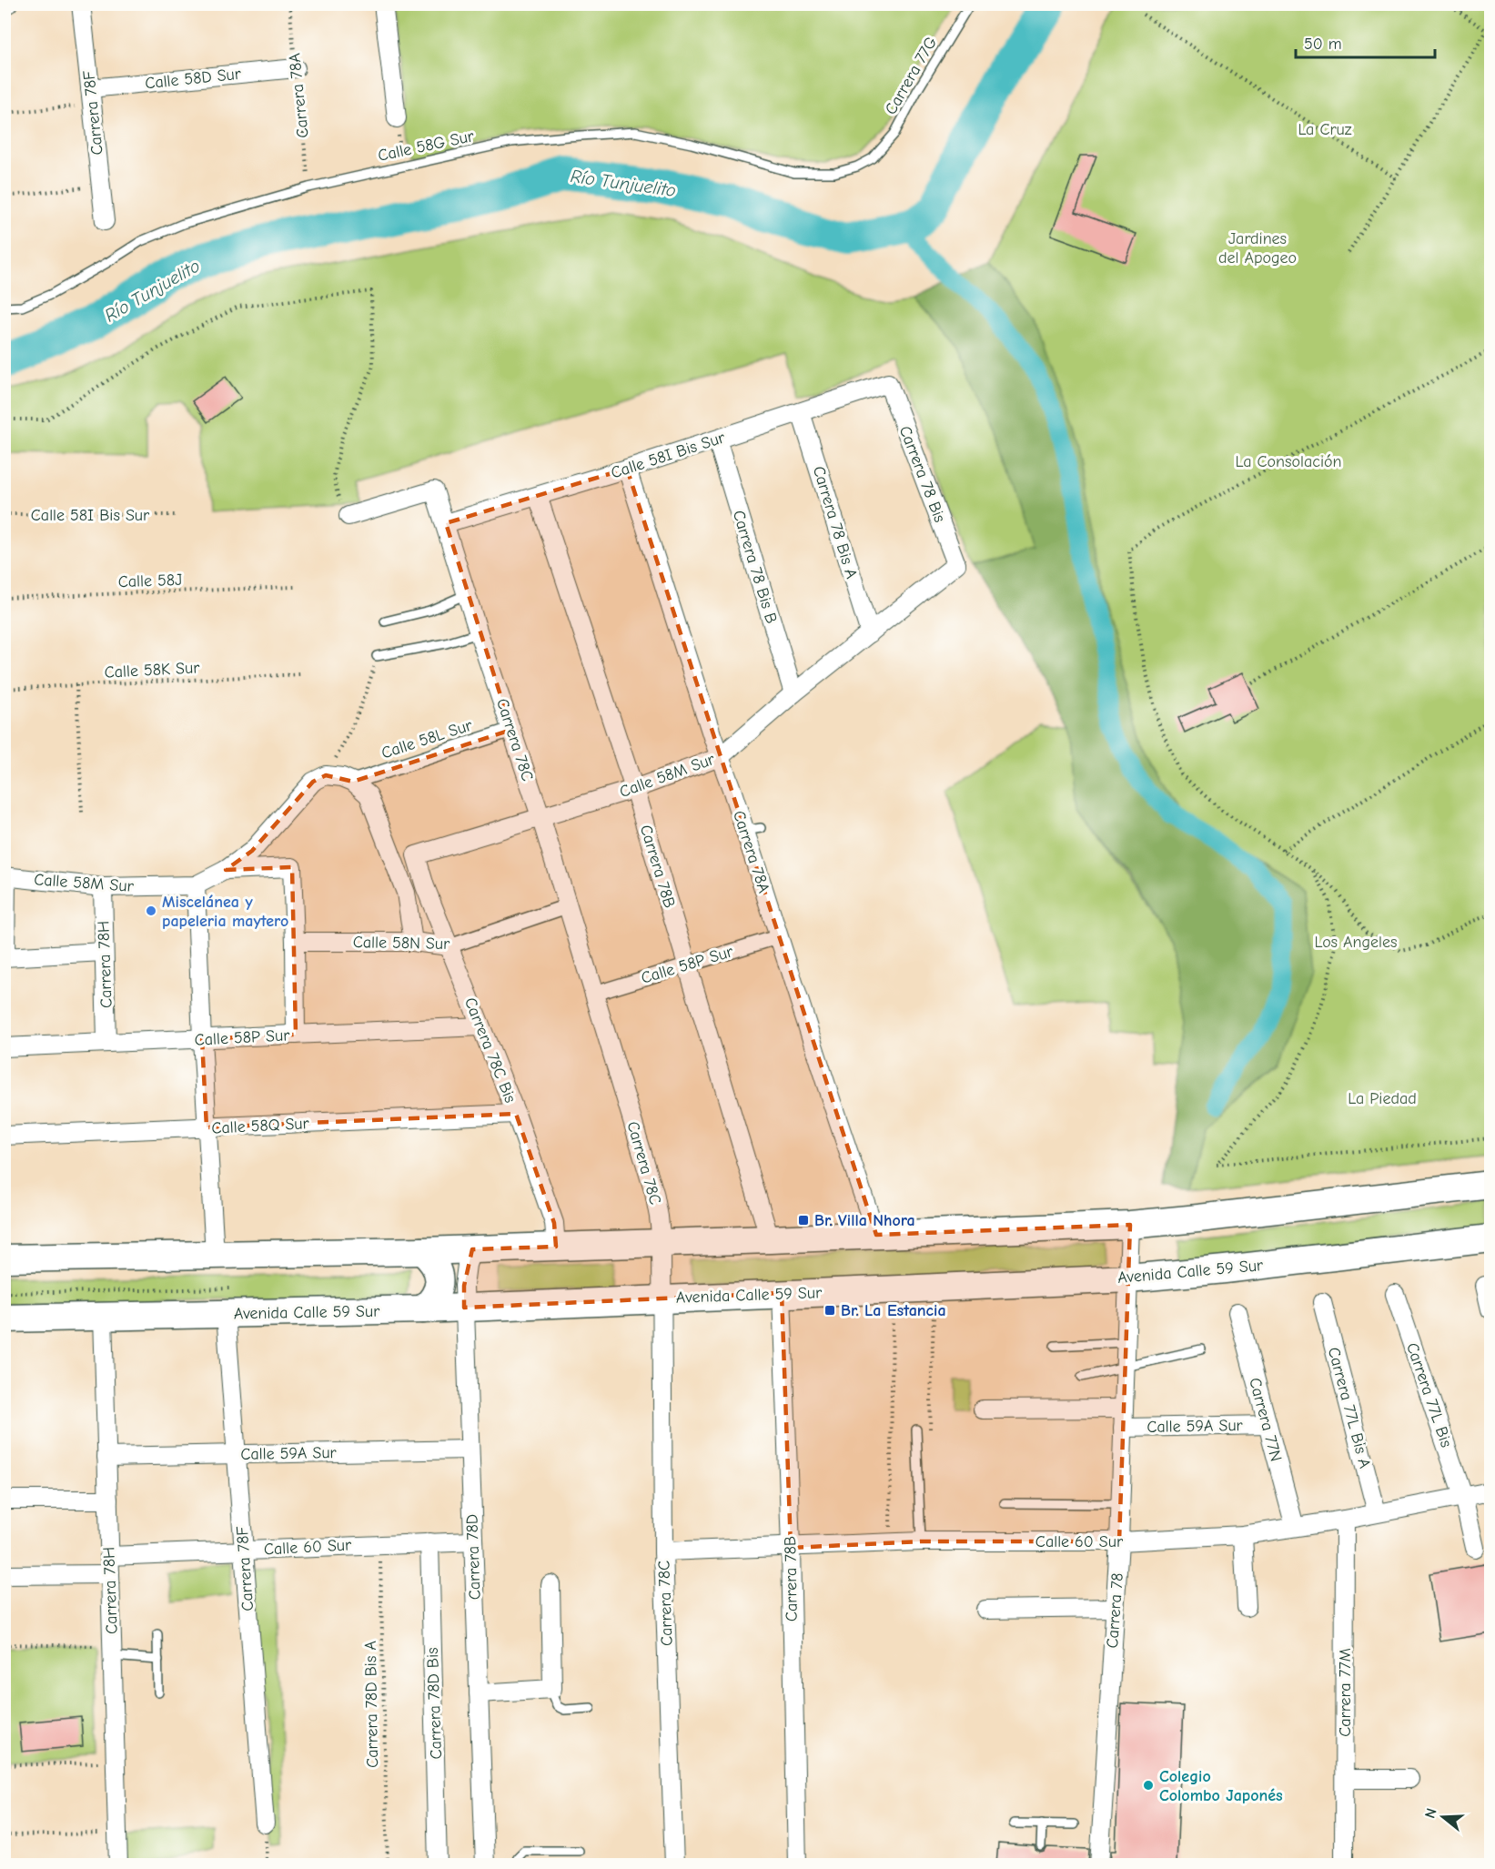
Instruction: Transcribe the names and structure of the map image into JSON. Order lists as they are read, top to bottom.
{
  "streets": {
    "main road": ["Avenida Calle 59 Sur"],
    "street": [
      "Calle 58D Sur",
      "Carrera 78A",
      "Carrera 78F",
      "Calle 58I Bis Sur",
      "Carrera 78 Bis",
      "Carrera 78 Bis A",
      "Carrera 78 Bis B",
      "Calle 58L Sur",
      "Carrera 78C",
      "Calle 58M Sur",
      "Carrera 78B",
      "Calle 58N Sur",
      "Carrera 78H",
      "Calle 58P Sur",
      "Carrera 78C Bis",
      "Calle 58Q Sur",
      "Carrera 77L Bis",
      "Carrera 77L Bis A",
      "Carrera 77N",
      "Calle 59A Sur",
      "Calle 60 Sur",
      "Carrera 78D",
      "Carrera 78",
      "Carrera 77M",
      "Carrera 78D Bis"
    ],
    "lane": ["Carrera 77G", "Calle 58G Sur"],
    "path": ["Calle 58J", "Calle 58K Sur", "Carrera 78D Bis A"]
  },
  "crossings": [
    ["Carrera 77G", "Calle 58G Sur"],
    ["Calle 58D Sur", "Carrera 78A"],
    ["Calle 58D Sur", "Carrera 78F"],
    ["Carrera 78A", "Calle 58G Sur"],
    ["Carrera 78A", "Calle 58I Bis Sur"],
    ["Carrera 78A", "Calle 58M Sur"],
    ["Carrera 78A", "Calle 58P Sur"],
    ["Carrera 78F", "Avenida Calle 59 Sur"],
    ["Carrera 78F", "Calle 59A Sur"],
    ["Carrera 78F", "Calle 60 Sur"],
    ["Calle 58I Bis Sur", "Carrera 78 Bis"],
    ["Calle 58I Bis Sur", "Carrera 78 Bis A"],
    ["Calle 58I Bis Sur", "Carrera 78 Bis B"],
    ["Calle 58I Bis Sur", "Carrera 78C"],
    ["Calle 58I Bis Sur", "Carrera 78B"],
    ["Carrera 78 Bis", "Calle 58M Sur"],
    ["Carrera 78 Bis A", "Calle 58M Sur"],
    ["Carrera 78 Bis B", "Calle 58M Sur"],
    ["Calle 58L Sur", "Carrera 78C"],
    ["Carrera 78C", "Calle 58M Sur"],
    ["Carrera 78C", "Calle 58N Sur"],
    ["Carrera 78C", "Calle 58P Sur"],
    ["Carrera 78C", "Avenida Calle 59 Sur"],
    ["Carrera 78C", "Calle 60 Sur"],
    ["Calle 58M Sur", "Carrera 78B"],
    ["Calle 58M Sur", "Calle 58N Sur"],
    ["Calle 58M Sur", "Carrera 78H"],
    ["Calle 58M Sur", "Carrera 78C Bis"],
    ["Carrera 78B", "Calle 58P Sur"],
    ["Carrera 78B", "Avenida Calle 59 Sur"],
    ["Carrera 78B", "Calle 60 Sur"],
    ["Calle 58N Sur", "Carrera 78C Bis"],
    ["Carrera 78H", "Calle 58P Sur"],
    ["Carrera 78H", "Avenida Calle 59 Sur"],
    ["Carrera 78H", "Calle 59A Sur"],
    ["Carrera 78H", "Calle 60 Sur"],
    ["Calle 58P Sur", "Carrera 78C Bis"],
    ["Carrera 78C Bis", "Calle 58Q Sur"],
    ["Avenida Calle 59 Sur", "Carrera 78D"],
    ["Avenida Calle 59 Sur", "Carrera 78"],
    ["Carrera 77L Bis", "Calle 60 Sur"],
    ["Carrera 77L Bis A", "Calle 60 Sur"],
    ["Carrera 77N", "Calle 59A Sur"],
    ["Carrera 77N", "Calle 60 Sur"],
    ["Calle 59A Sur", "Carrera 78D"],
    ["Calle 59A Sur", "Carrera 78"],
    ["Calle 60 Sur", "Carrera 78D"],
    ["Calle 60 Sur", "Carrera 78"],
    ["Calle 60 Sur", "Carrera 77M"],
    ["Calle 60 Sur", "Carrera 78D Bis"],
    ["Calle 60 Sur", "Carrera 78D Bis A"]
  ],
  "water": ["Río Tunjuelito"],
  "parks": [
    "La Cruz",
    "Jardines del Apogeo",
    "La Consolación",
    "Los Angeles",
    "La Piedad"
  ],
  "places": {
    "other": ["Miscelánea y papeleria maytero", "Colegio Colombo Japonés"],
    "transit": ["Br. Villa Nhora", "Br. La Estancia"]
  },
  "scale_bar": "50 m",
  "north": "left"
}
